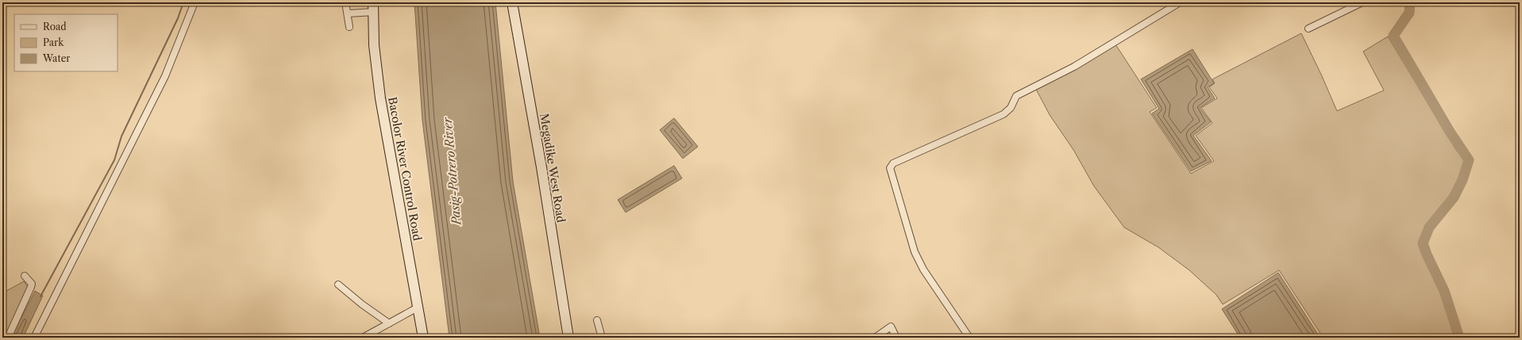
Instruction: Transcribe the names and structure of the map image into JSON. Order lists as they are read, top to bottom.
{
  "streets": {
    "street": ["Megadike West Road", "Bacolor River Control Road"]
  },
  "water": ["Pasig-Potrero River"],
  "legend": ["Road", "Park", "Water"]
}
